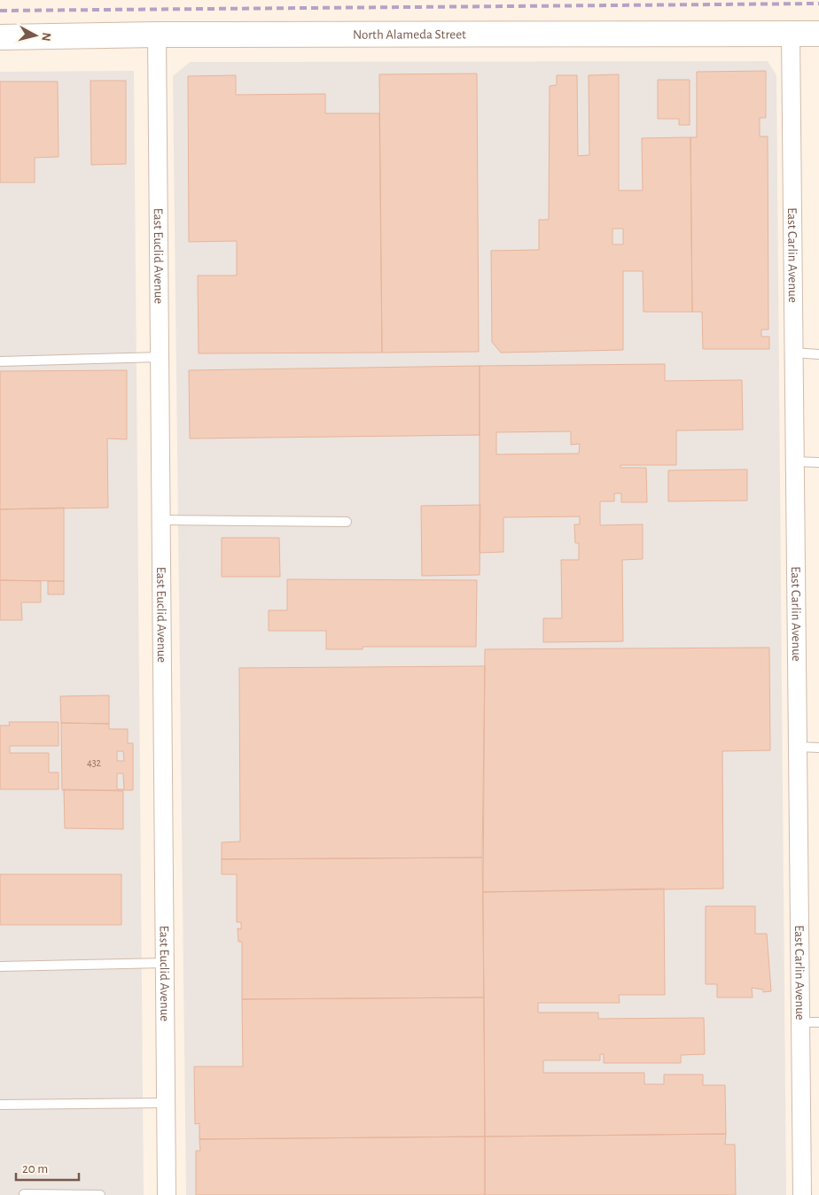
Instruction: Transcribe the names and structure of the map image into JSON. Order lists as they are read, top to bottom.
{
  "streets": {
    "street": ["North Alameda Street", "East Carlin Avenue", "East Euclid Avenue"]
  },
  "crossings": [
    ["North Alameda Street", "East Carlin Avenue"],
    ["North Alameda Street", "East Euclid Avenue"]
  ],
  "house_numbers": ["432"],
  "scale_bar": "20 m",
  "north": "right"
}
